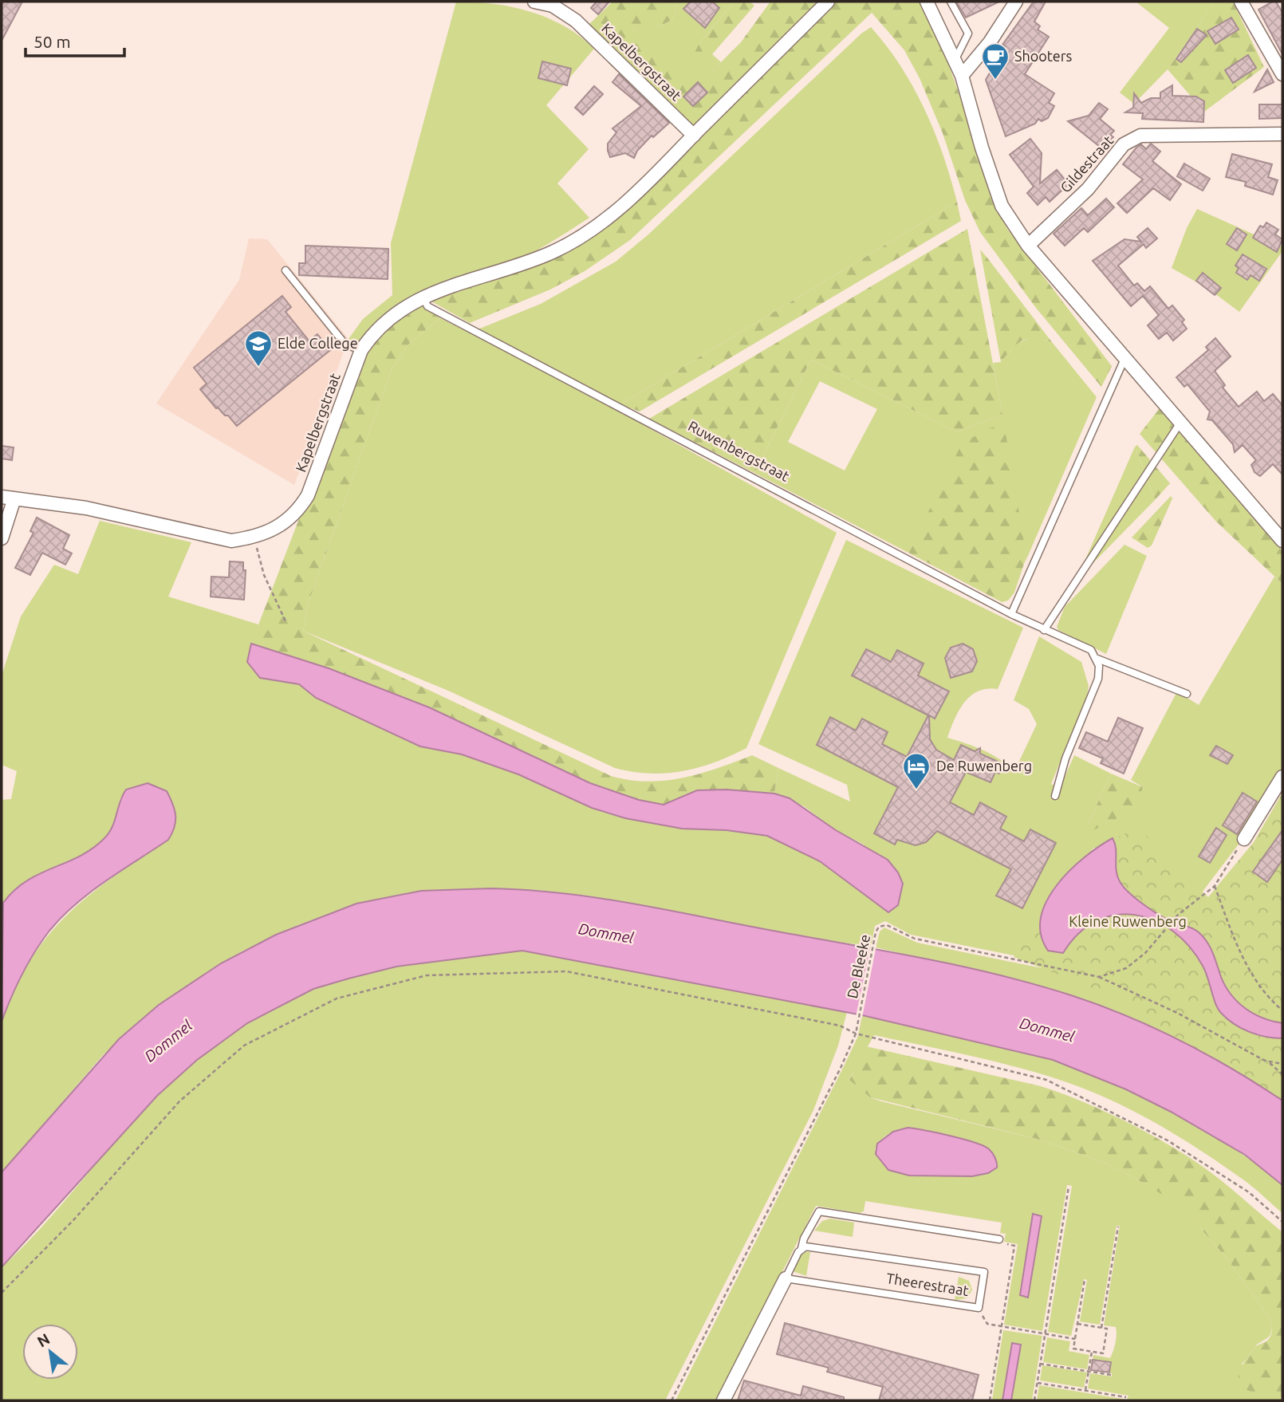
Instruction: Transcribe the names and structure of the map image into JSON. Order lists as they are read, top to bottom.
{
  "streets": {
    "street": ["Kapelbergstraat", "Gildestraat"],
    "lane": ["Ruwenbergstraat", "Theerestraat"],
    "path": ["De Bleeke"]
  },
  "crossings": [
    ["Kapelbergstraat", "Ruwenbergstraat"]
  ],
  "water": ["Dommel"],
  "parks": ["Kleine Ruwenberg"],
  "places": {
    "cafe": ["Shooters"],
    "school or university": ["Elde College"],
    "hotel": ["De Ruwenberg"]
  },
  "scale_bar": "50 m",
  "north": "top left"
}
